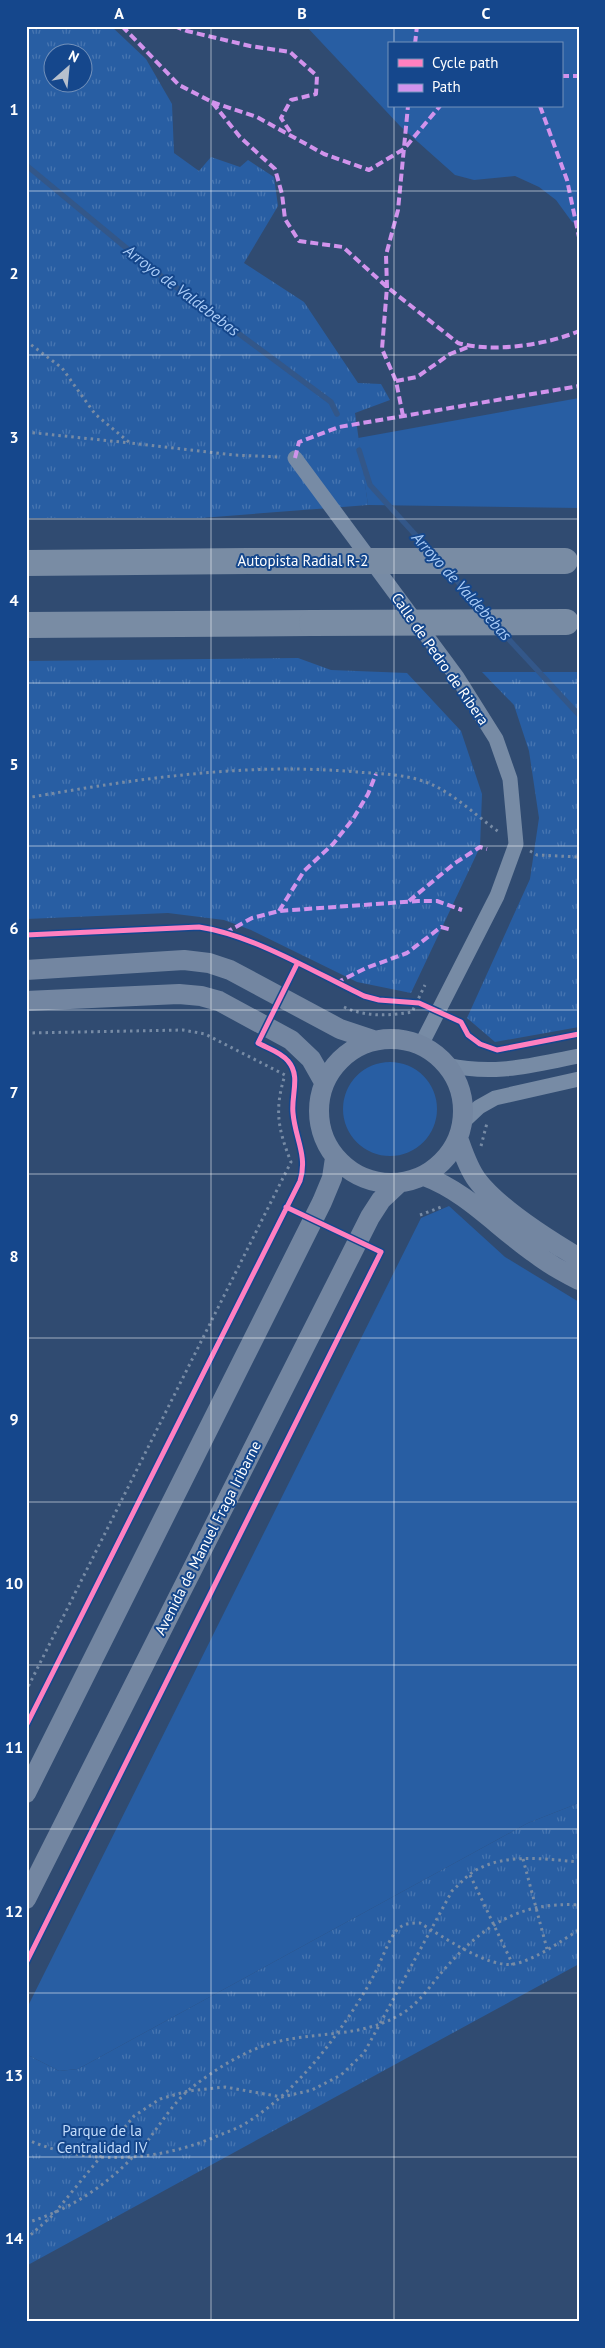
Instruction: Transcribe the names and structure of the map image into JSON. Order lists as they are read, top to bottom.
{
  "streets": {
    "highway": ["Autopista Radial R-2"],
    "street": ["Calle de Pedro de Ribera", "Avenida de Manuel Fraga Iribarne"]
  },
  "crossings": [
    ["Calle de Pedro de Ribera", "Avenida de Manuel Fraga Iribarne"]
  ],
  "water": ["Arroyo de Valdebebas"],
  "parks": ["Parque de la Centralidad IV"],
  "legend": ["Cycle path", "Path"],
  "north": "top right",
  "grid": {
    "columns": ["A", "B", "C"],
    "rows": [
      "1",
      "2",
      "3",
      "4",
      "5",
      "6",
      "7",
      "8",
      "9",
      "10",
      "11",
      "12",
      "13",
      "14"
    ]
  }
}
